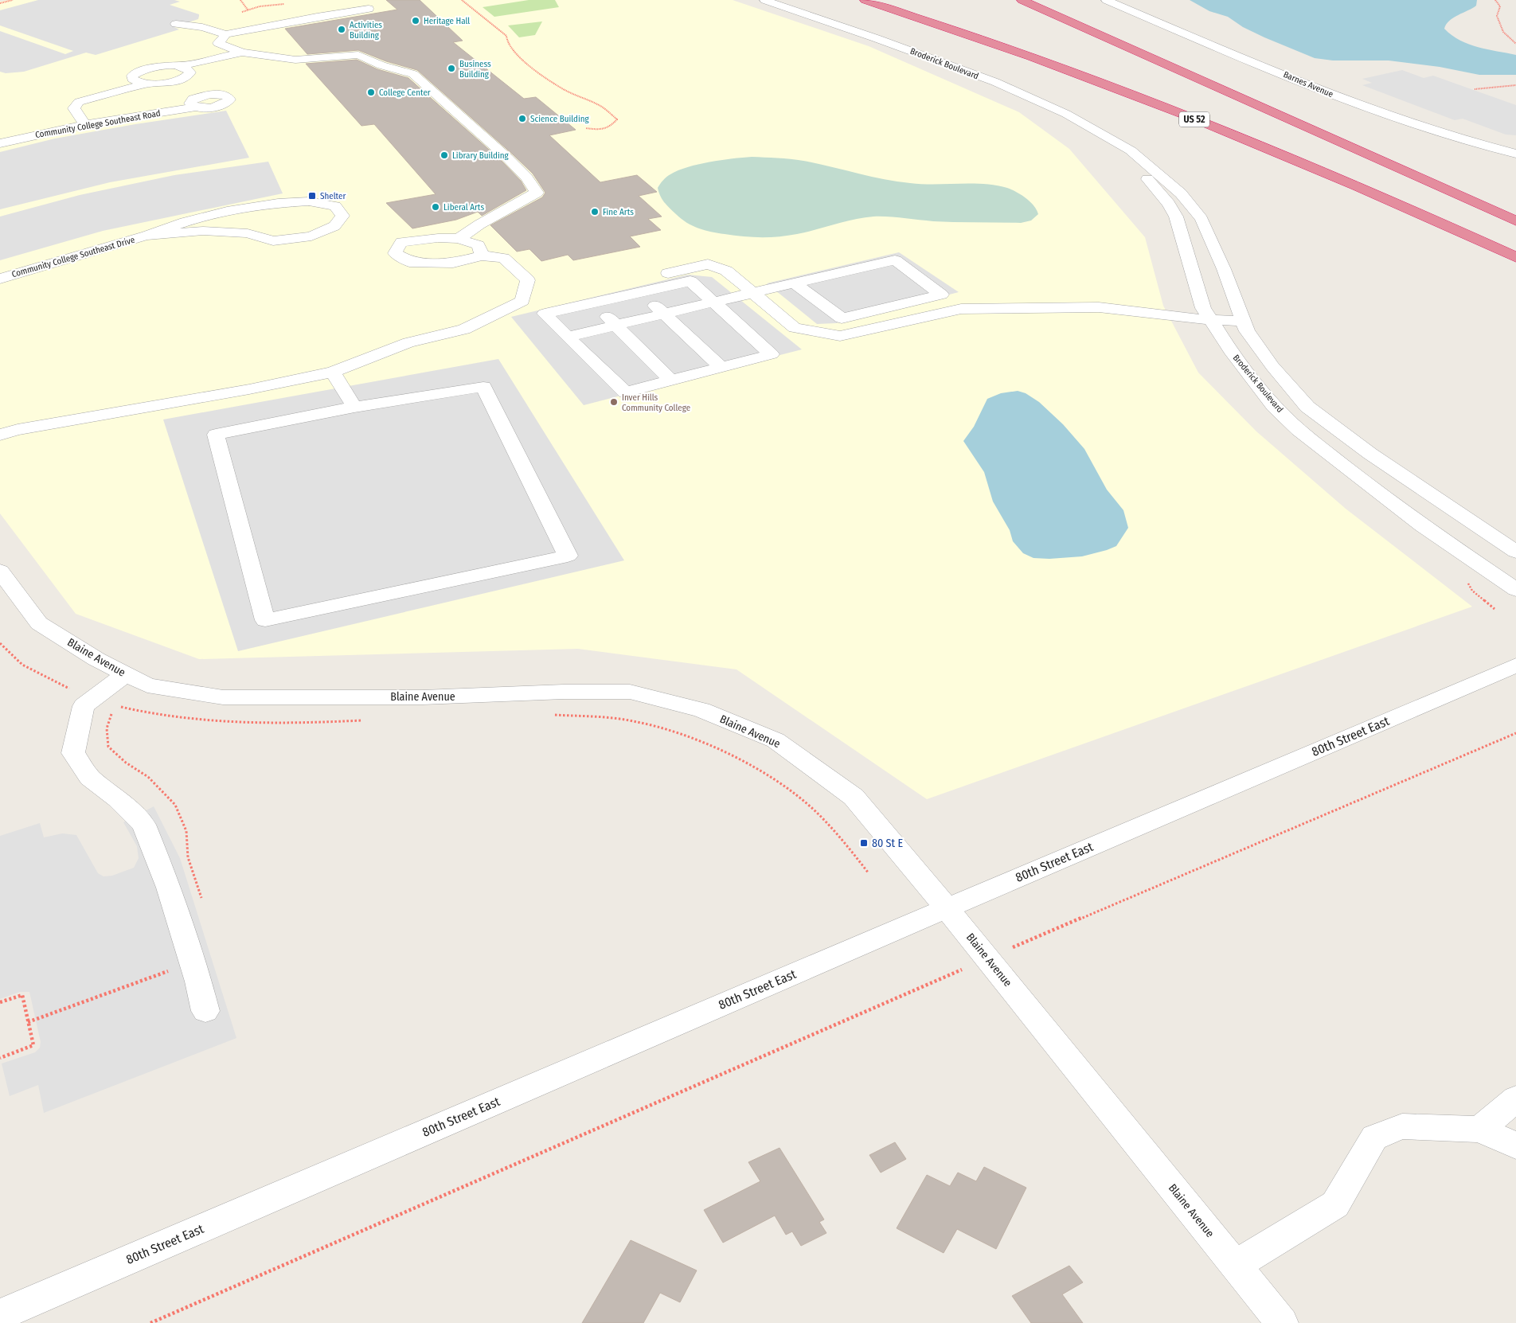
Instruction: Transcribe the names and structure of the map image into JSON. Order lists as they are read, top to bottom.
{
  "streets": {
    "highway": ["US 52"],
    "street": [
      "Broderick Boulevard",
      "Barnes Avenue",
      "Community College Southeast Road",
      "Community College Southeast Drive",
      "Blaine Avenue",
      "80th Street East"
    ]
  },
  "crossings": [
    ["Blaine Avenue", "80th Street East"]
  ],
  "places": {
    "other": [
      "Heritage Hall",
      "Activities Building",
      "Business Building",
      "College Center",
      "Science Building",
      "Library Building",
      "Liberal Arts",
      "Fine Arts",
      "Inver Hills Community College"
    ],
    "transit": ["Shelter", "80 St E"]
  }
}
